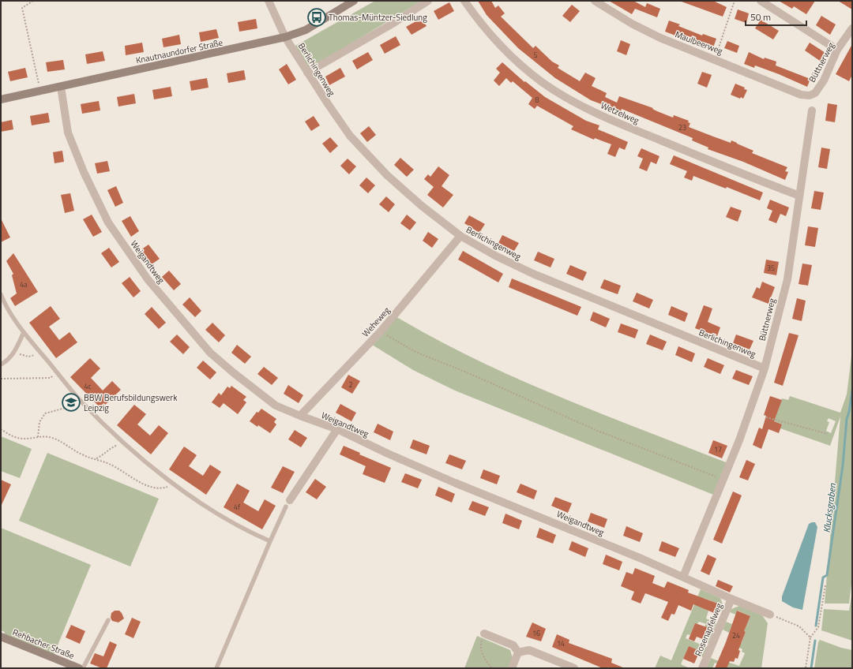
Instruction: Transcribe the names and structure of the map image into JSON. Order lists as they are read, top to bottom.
{
  "streets": {
    "main road": ["Knautnaundorfer Straße", "Rehbacher Straße"],
    "street": [
      "Maulbeerweg",
      "Büttnerweg",
      "Berlichingenweg",
      "Wetzelweg",
      "Weigandtweg",
      "Weheweg",
      "Rosenapfelweg"
    ]
  },
  "crossings": [
    ["Maulbeerweg", "Büttnerweg"],
    ["Knautnaundorfer Straße", "Berlichingenweg"],
    ["Knautnaundorfer Straße", "Weigandtweg"],
    ["Büttnerweg", "Berlichingenweg"],
    ["Büttnerweg", "Wetzelweg"],
    ["Büttnerweg", "Weigandtweg"],
    ["Berlichingenweg", "Weheweg"],
    ["Weigandtweg", "Weheweg"],
    ["Weigandtweg", "Rosenapfelweg"]
  ],
  "water": ["Klucksgraben"],
  "places": {
    "bus stop": ["Thomas-Müntzer-Siedlung"],
    "school or university": ["BBW Berufsbildungswerk Leipzig"]
  },
  "house_numbers": [
    "5",
    "8",
    "23",
    "35",
    "4a",
    "2",
    "4c",
    "17",
    "4f",
    "16",
    "24",
    "14"
  ],
  "scale_bar": "50 m"
}
